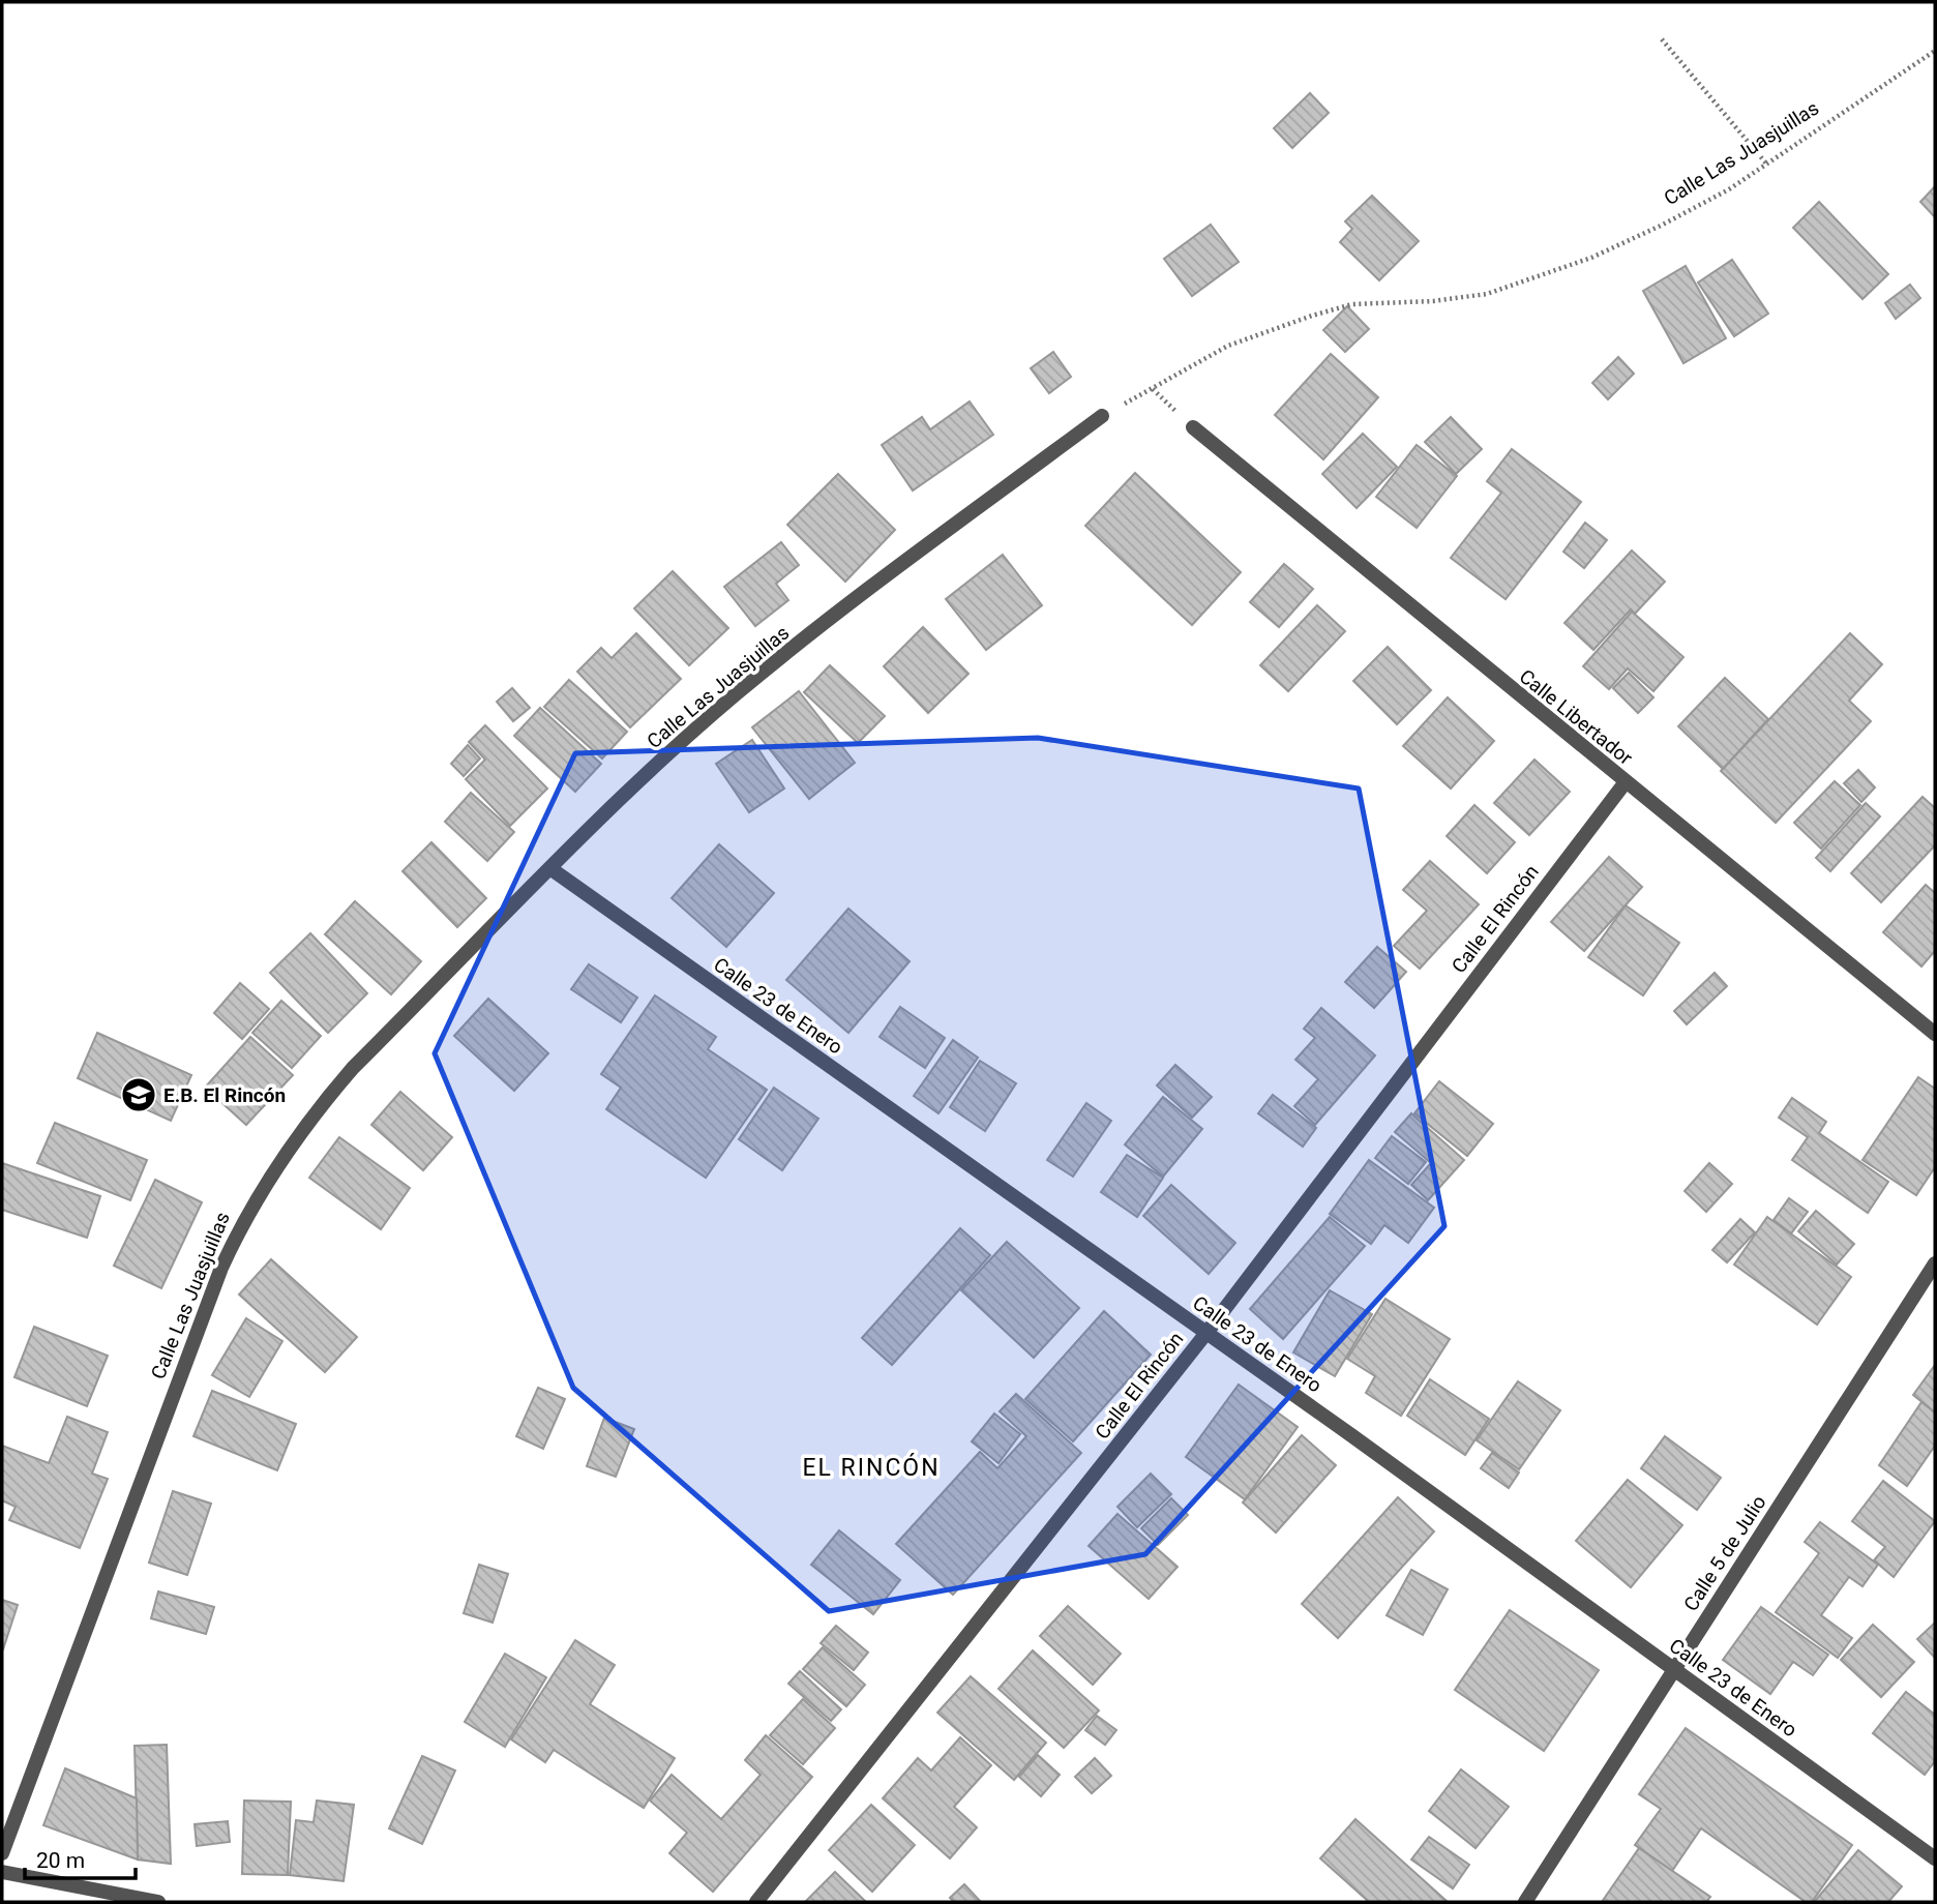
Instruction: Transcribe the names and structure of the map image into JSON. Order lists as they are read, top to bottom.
{
  "streets": {
    "street": [
      "Calle Las Juasjuillas",
      "Calle Libertador",
      "Calle El Rincón",
      "Calle 23 de Enero",
      "Calle 5 de Julio"
    ]
  },
  "crossings": [
    ["Calle Las Juasjuillas", "Calle 23 de Enero"],
    ["Calle Libertador", "Calle El Rincón"],
    ["Calle El Rincón", "Calle 23 de Enero"],
    ["Calle 23 de Enero", "Calle 5 de Julio"]
  ],
  "districts": ["EL RINCÓN"],
  "places": {
    "school or university": ["E.B. El Rincón"]
  },
  "scale_bar": "20 m"
}
